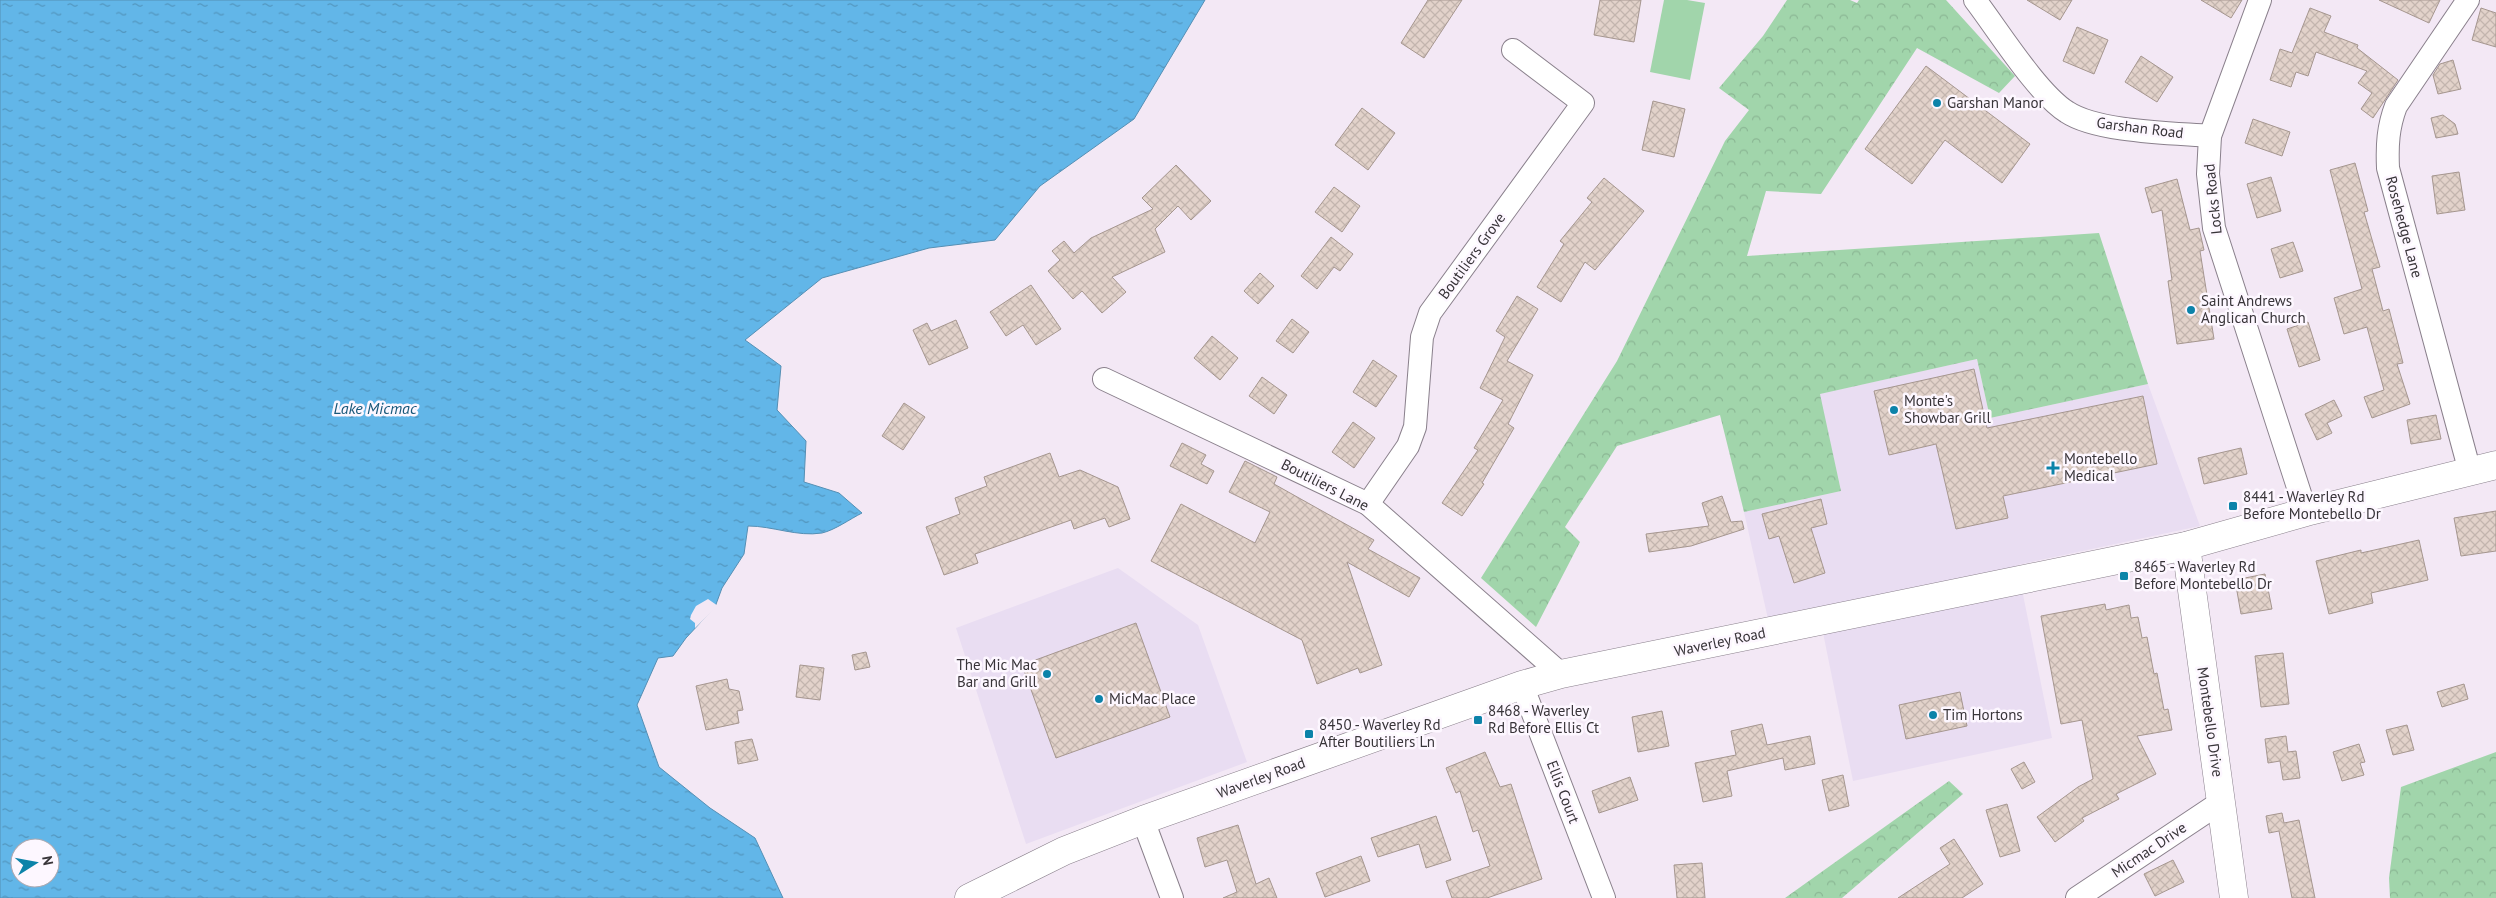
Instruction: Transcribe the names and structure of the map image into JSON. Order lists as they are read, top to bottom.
{
  "streets": {
    "main road": ["Waverley Road", "Montebello Drive"],
    "street": [
      "Garshan Road",
      "Locks Road",
      "Rosehedge Lane",
      "Boutiliers Grove",
      "Boutiliers Lane",
      "Ellis Court",
      "Micmac Drive"
    ]
  },
  "crossings": [
    ["Garshan Road", "Locks Road"],
    ["Locks Road", "Waverley Road"],
    ["Rosehedge Lane", "Waverley Road"],
    ["Boutiliers Grove", "Boutiliers Lane"],
    ["Boutiliers Lane", "Waverley Road"],
    ["Waverley Road", "Montebello Drive"],
    ["Waverley Road", "Ellis Court"],
    ["Montebello Drive", "Micmac Drive"]
  ],
  "water": ["Lake Micmac"],
  "places": {
    "other": [
      "Garshan Manor",
      "Saint Andrews Anglican Church",
      "Monte's Showbar Grill",
      "The Mic Mac Bar and Grill",
      "MicMac Place",
      "Tim Hortons"
    ],
    "health": ["Montebello Medical"],
    "transit": [
      "8441 - Waverley Rd Before Montebello Dr",
      "8465 - Waverley Rd Before Montebello Dr",
      "8468 - Waverley Rd Before Ellis Ct",
      "8450 - Waverley Rd After Boutiliers Ln"
    ]
  },
  "north": "right"
}
